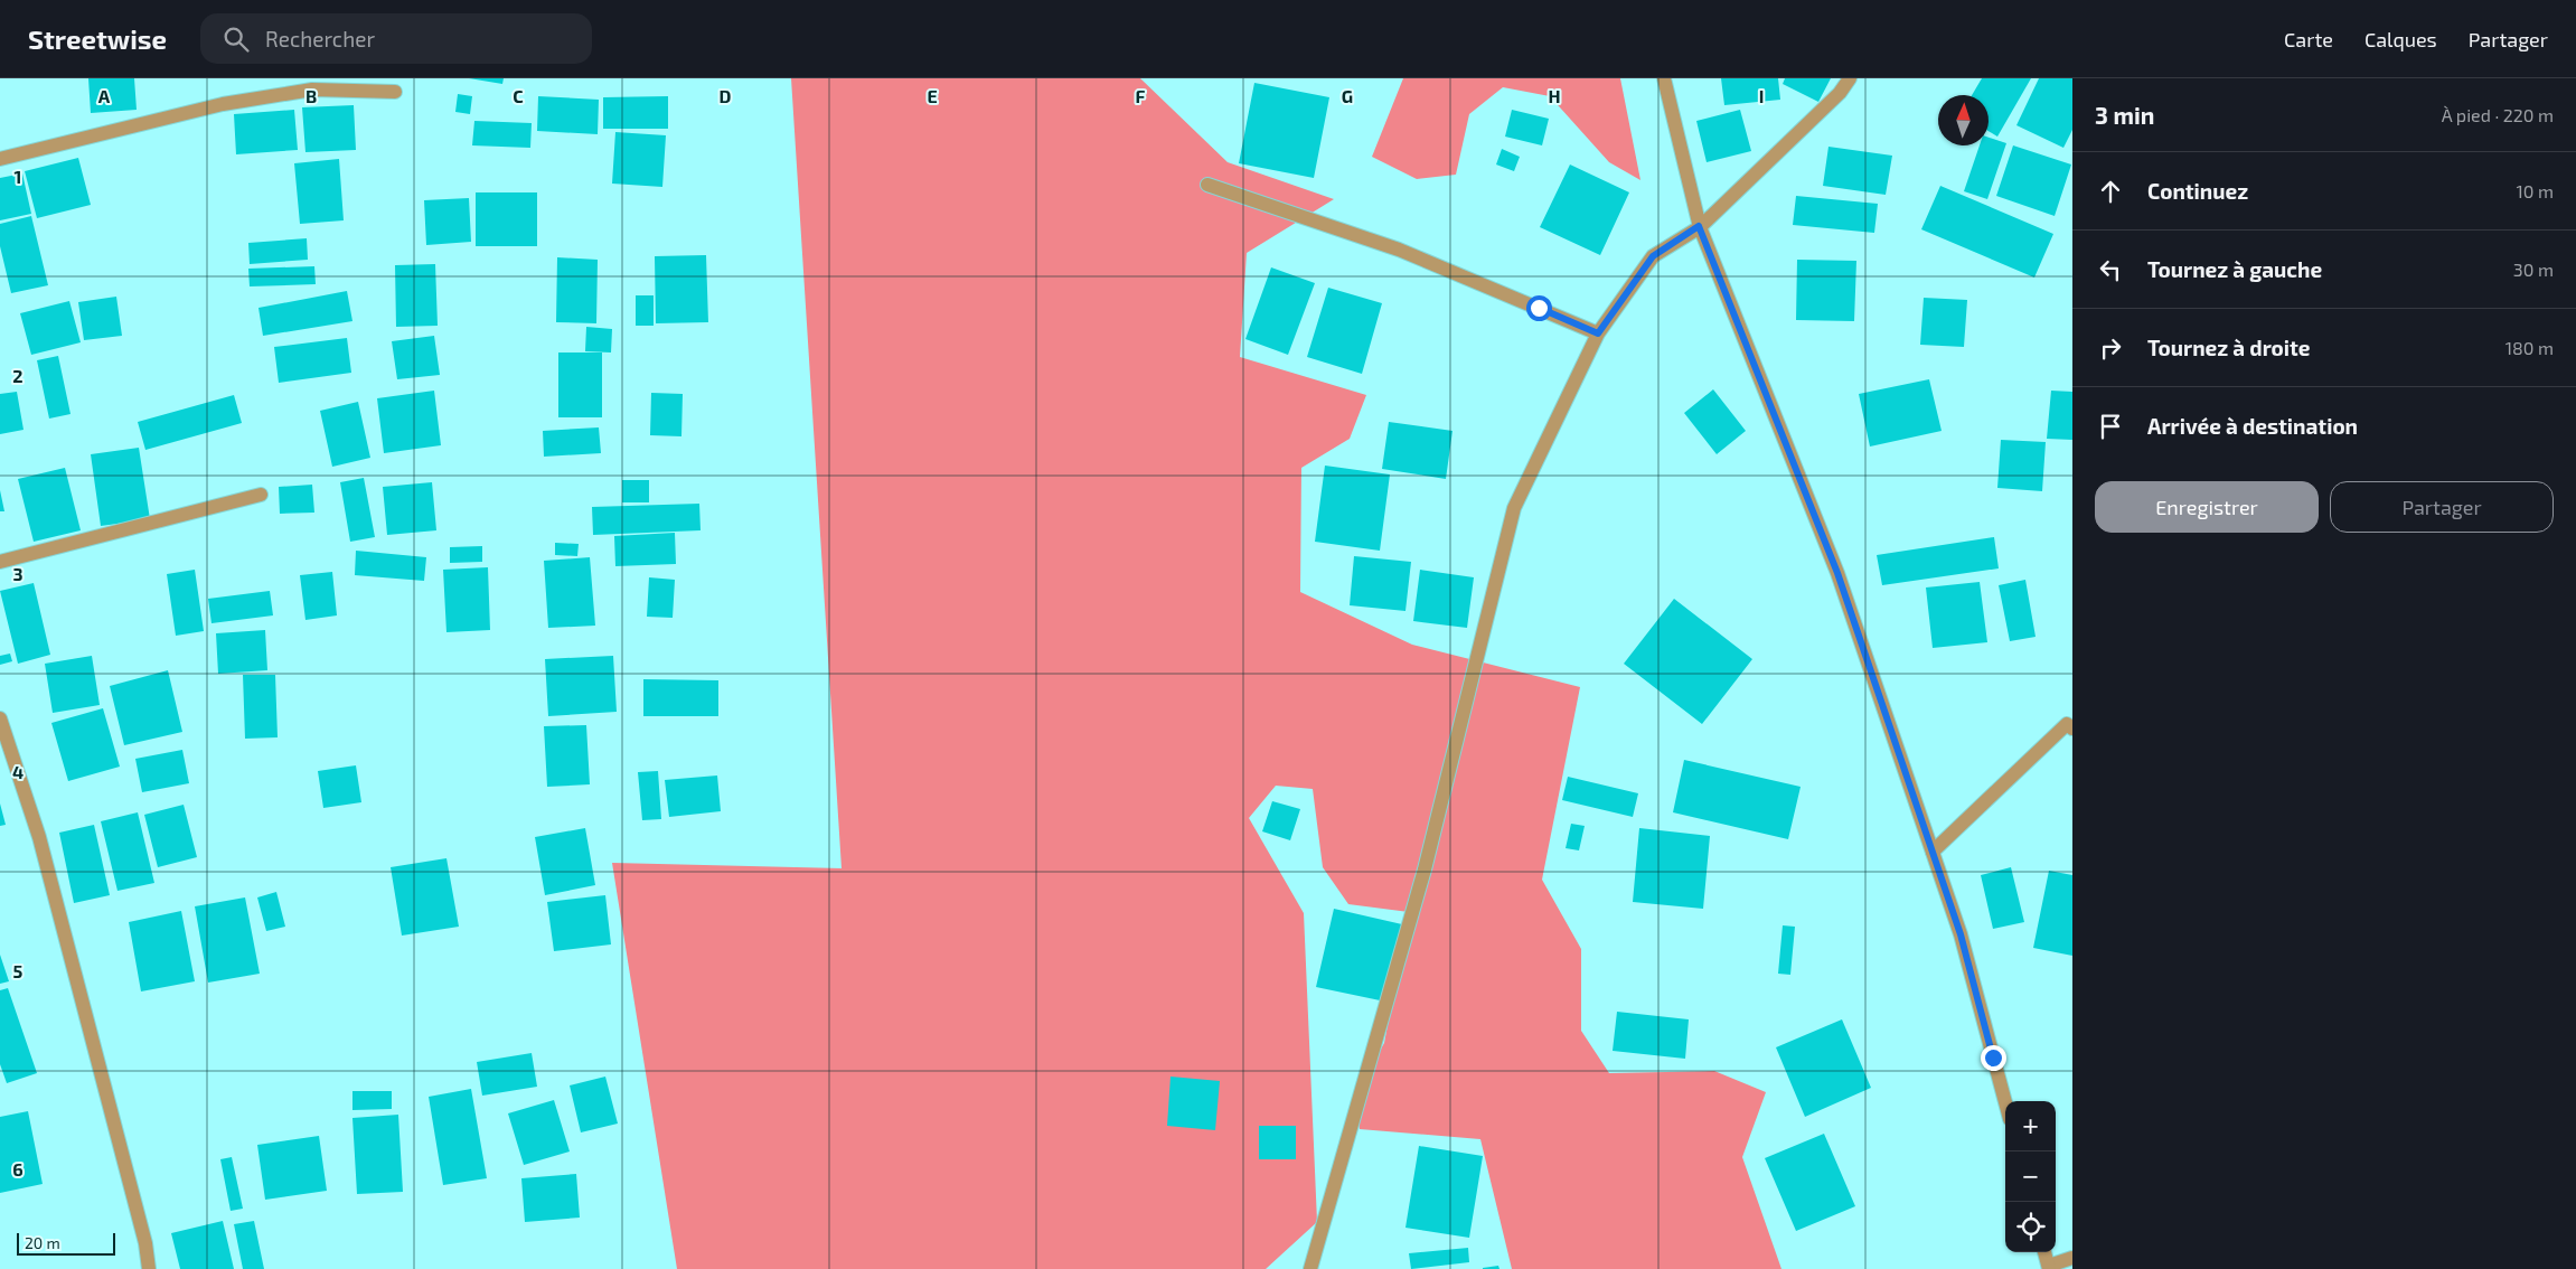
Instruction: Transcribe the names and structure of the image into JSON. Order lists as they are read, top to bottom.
{
  "scale_bar": "20 m",
  "north": "top",
  "page": {
    "header": "Streetwise",
    "search": "Rechercher",
    "nav": ["Carte", "Calques", "Partager"],
    "heading": ["3 min", "À pied · 220 m"],
    "list": [
      ["Continuez", "10 m"],
      ["Tournez à gauche", "30 m"],
      ["Tournez à droite", "180 m"],
      "Arrivée à destination"
    ],
    "buttons": ["Enregistrer", "Partager"],
    "map_buttons": ["+", "−"],
    "scale": "20 m"
  },
  "grid": {
    "columns": [
      "A",
      "B",
      "C",
      "D",
      "E",
      "F",
      "G",
      "H",
      "I"
    ],
    "rows": [
      "1",
      "2",
      "3",
      "4",
      "5",
      "6"
    ]
  }
}
